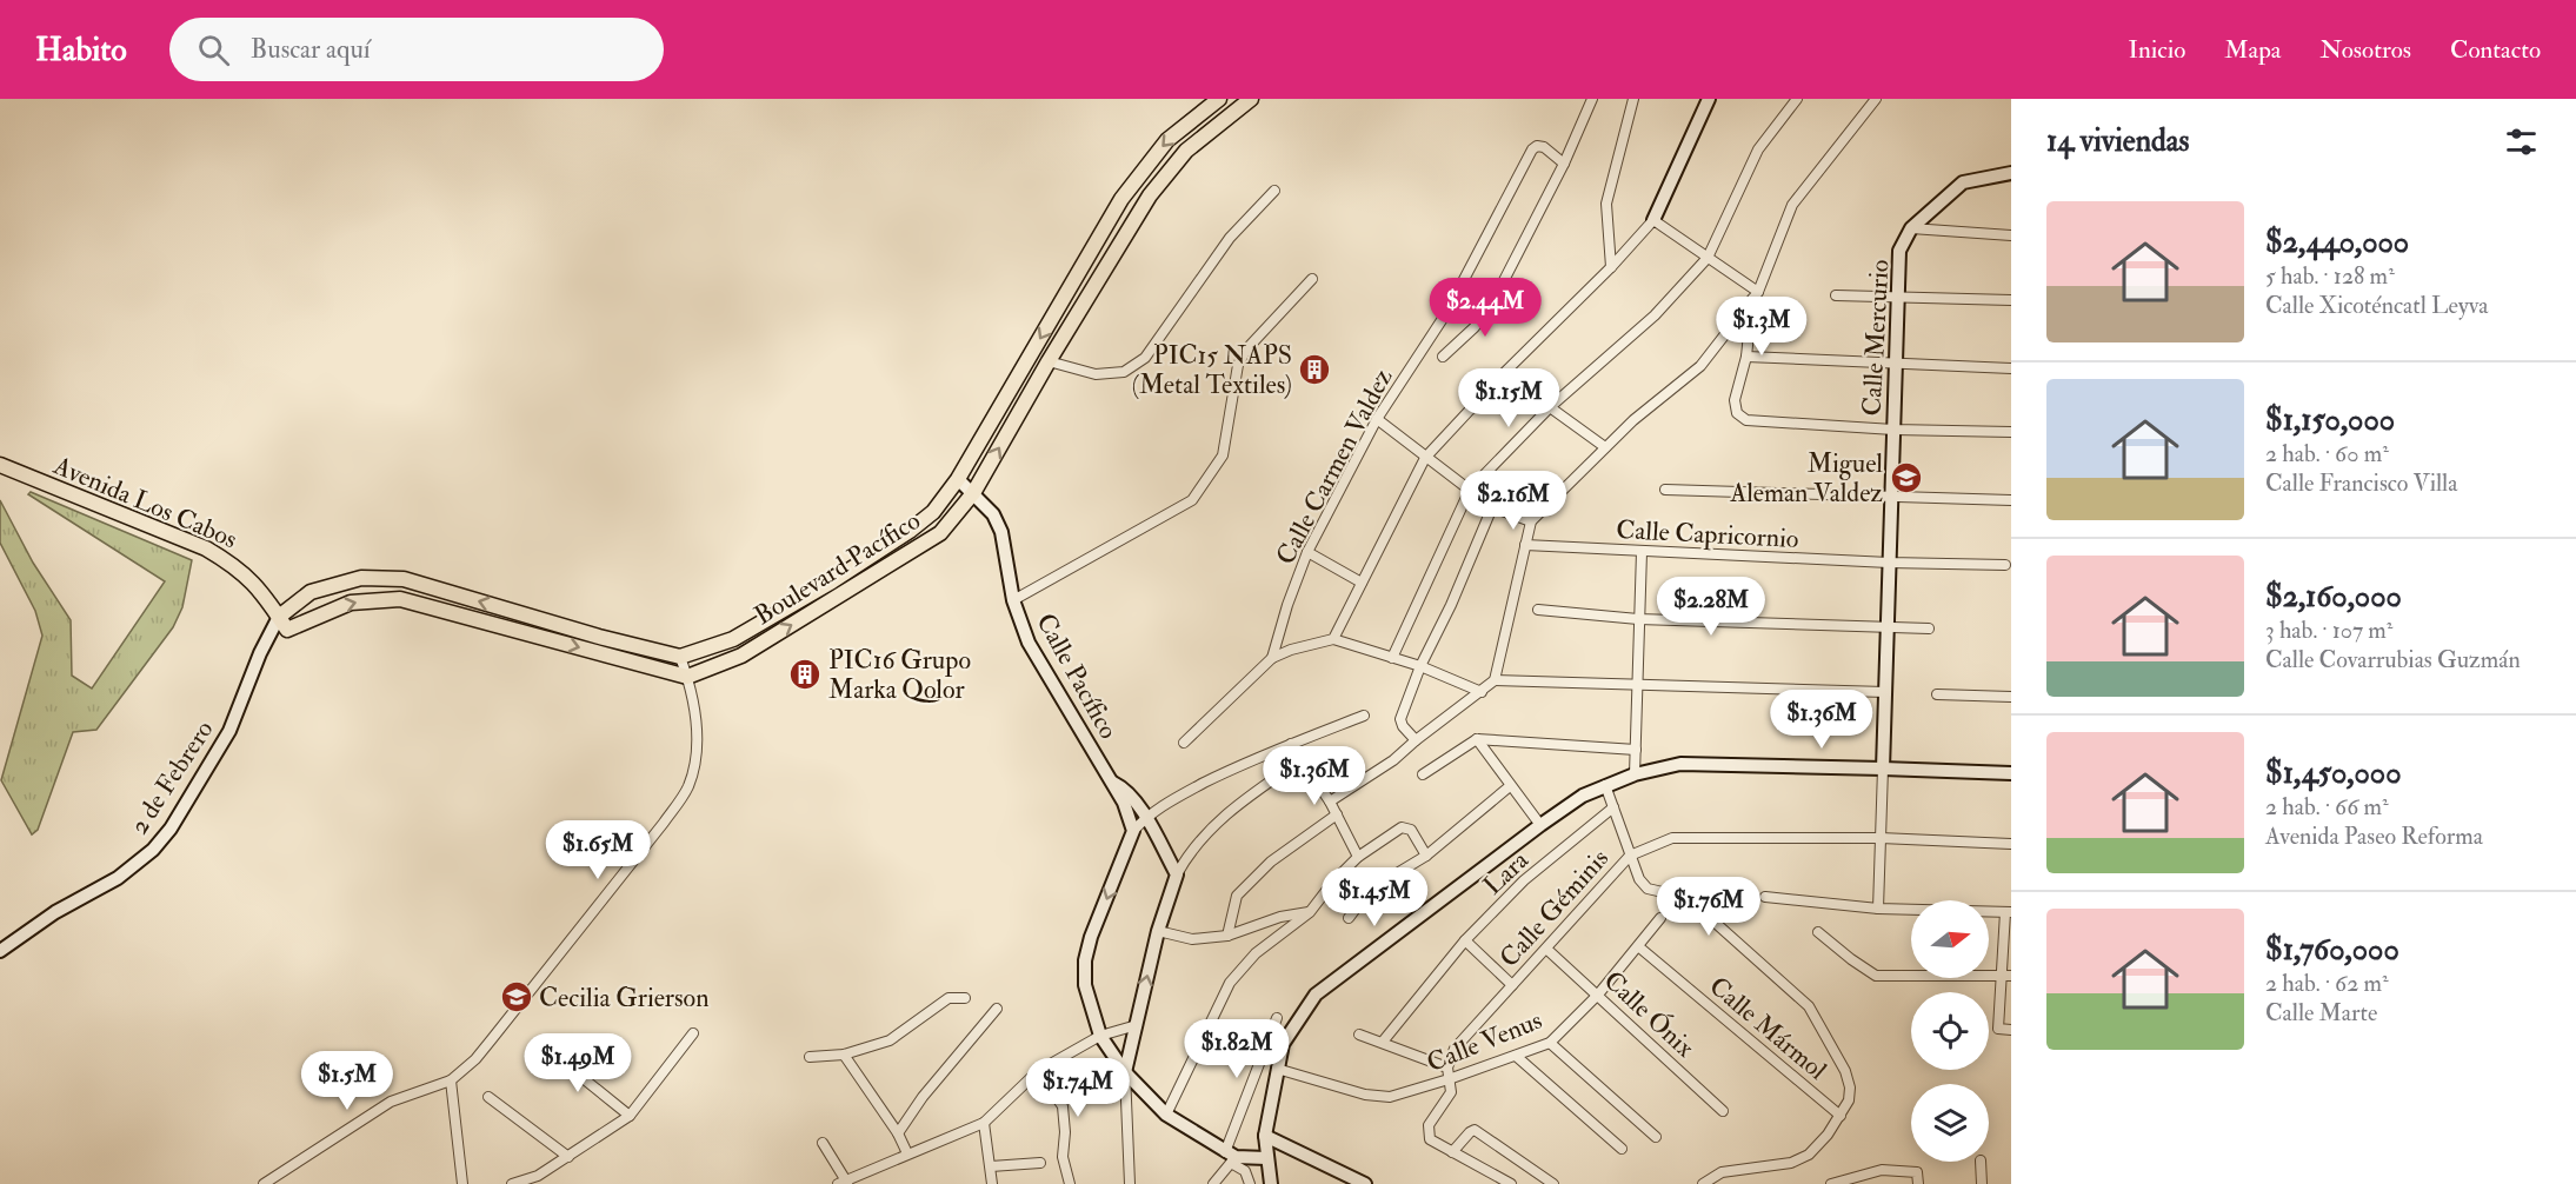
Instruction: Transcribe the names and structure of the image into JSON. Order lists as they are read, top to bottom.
{
  "streets": {
    "main road": [
      "Calle Mercurio",
      "Avenida Los Cabos",
      "Boulevard Pacífico",
      "Calle Pacífico",
      "2 de Febrero"
    ],
    "street": [
      "Calle Carmen Valdez",
      "Calle Capricornio",
      "Lara",
      "Calle Géminis",
      "Calle Ónix",
      "Calle Mármol",
      "Calle Venus"
    ]
  },
  "crossings": [
    ["Calle Mercurio", "Calle Capricornio"],
    ["Calle Mercurio", "Calle Géminis"],
    ["Avenida Los Cabos", "2 de Febrero"],
    ["Boulevard Pacífico", "Calle Pacífico"],
    ["Calle Géminis", "Calle Ónix"],
    ["Calle Ónix", "Calle Venus"],
    ["Calle Mármol", "Calle Venus"]
  ],
  "places": {
    "building": ["PIC15 NAPS (Metal Textiles)", "PIC16 Grupo Marka Qolor"],
    "school or university": ["Miguel Aleman Valdez", "Cecilia Grierson"]
  },
  "north": "right",
  "page": {
    "header": "Habito",
    "search": "Buscar aquí",
    "nav": [
      "Inicio",
      "Mapa",
      "Nosotros",
      "Contacto"
    ],
    "heading": "14 viviendas",
    "list": [
      {
        "name": "$2,440,000",
        "note": "5 hab. · 128 m² · Calle Xicoténcatl Leyva"
      },
      {
        "name": "$1,150,000",
        "note": "2 hab. · 60 m² · Calle Francisco Villa"
      },
      {
        "name": "$2,160,000",
        "note": "3 hab. · 107 m² · Calle Covarrubias Guzmán"
      },
      {
        "name": "$1,450,000",
        "note": "2 hab. · 66 m² · Avenida Paseo Reforma"
      },
      {
        "name": "$1,760,000",
        "note": "2 hab. · 62 m² · Calle Marte"
      }
    ],
    "price": [
      "$2.44M",
      "$1.3M",
      "$1.15M",
      "$2.16M",
      "$2.28M",
      "$1.36M",
      "$1.36M",
      "$1.65M",
      "$1.45M",
      "$1.76M",
      "$1.82M",
      "$1.49M",
      "$1.5M",
      "$1.74M"
    ]
  }
}
